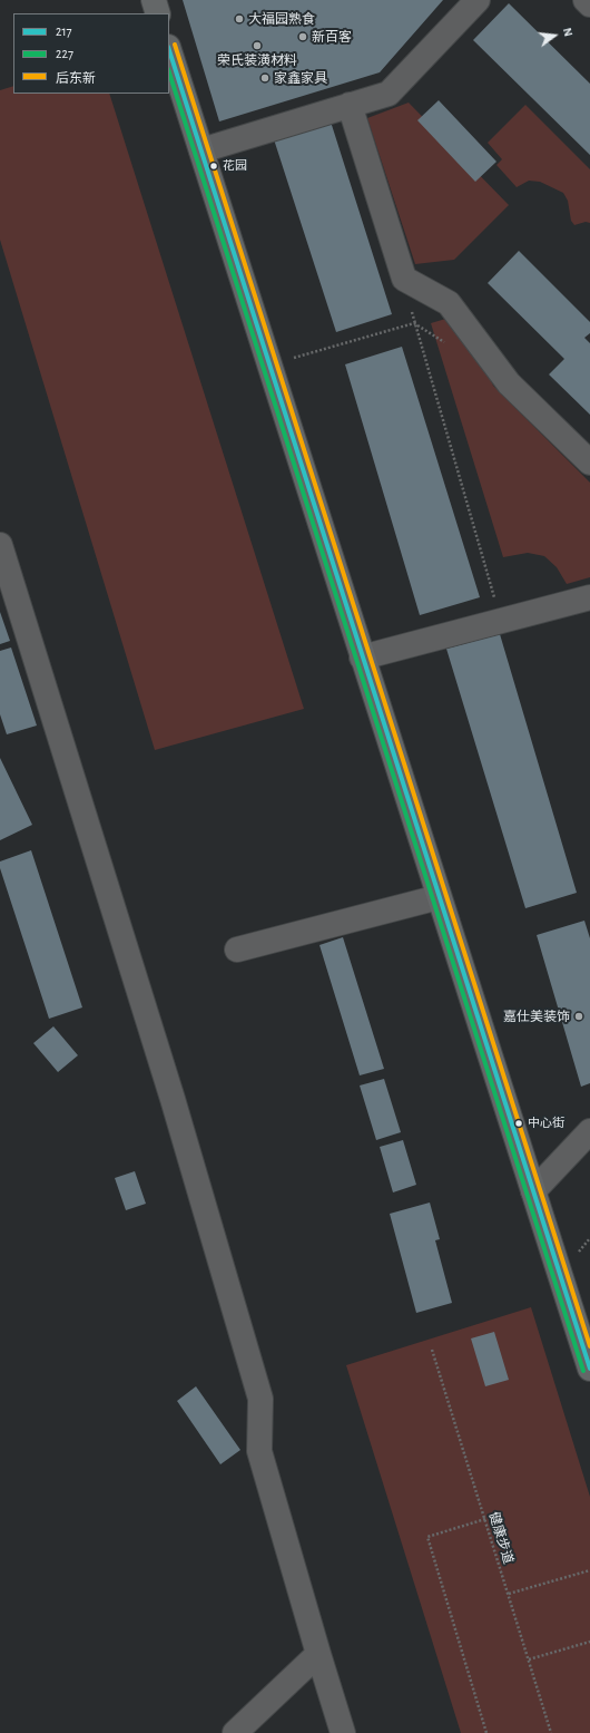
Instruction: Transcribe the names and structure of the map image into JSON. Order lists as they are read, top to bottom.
{
  "streets": {
    "path": ["健康步道"]
  },
  "places": [
    "大福园熟食",
    "新百客",
    "荣氏装潢材料",
    "家鑫家具",
    "花园",
    "嘉仕美装饰",
    "中心街"
  ],
  "lines": ["transit line 后东新", "transit line 217", "transit line 227"],
  "legend": ["217", "227", "后东新"],
  "north": "right"
}
